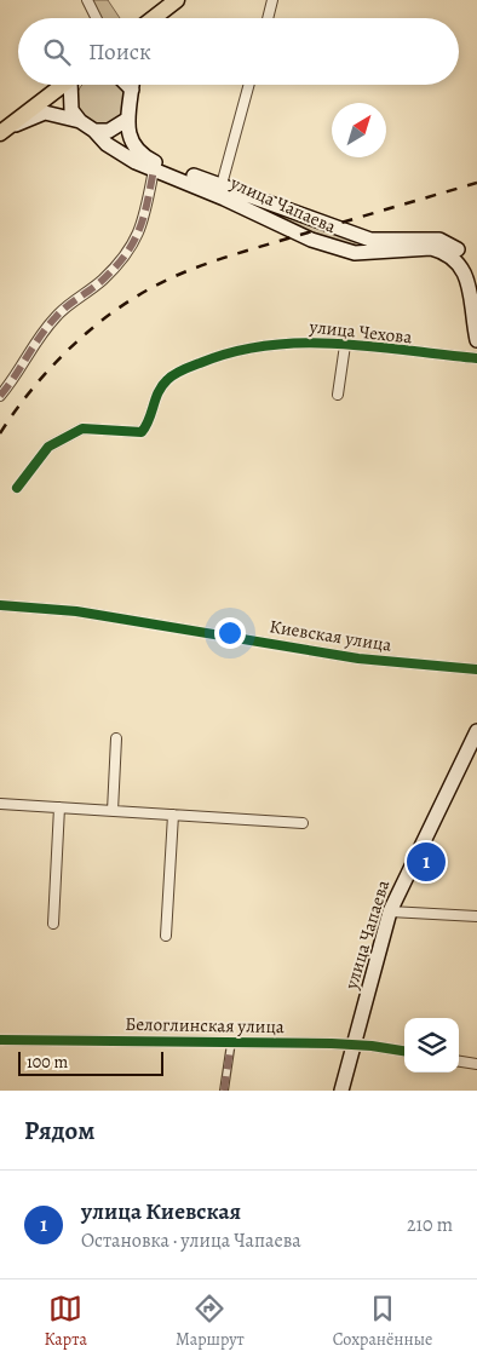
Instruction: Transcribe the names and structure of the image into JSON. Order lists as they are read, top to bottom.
{
  "streets": {
    "main road": ["улица Чапаева"],
    "street": ["улица Чехова", "Киевская улица", "Белоглинская улица"]
  },
  "crossings": [
    ["улица Чапаева", "Белоглинская улица"]
  ],
  "scale_bar": "100 m",
  "north": "top right",
  "page": {
    "search": "Поиск",
    "pins": "1",
    "scale": "100 m",
    "heading": "Рядом",
    "list": [
      {
        "mark": "1",
        "name": "улица Киевская",
        "note": "Остановка · улица Чапаева",
        "value": "210 m"
      }
    ],
    "nav": ["Карта", "Маршрут", "Сохранённые"]
  }
}
